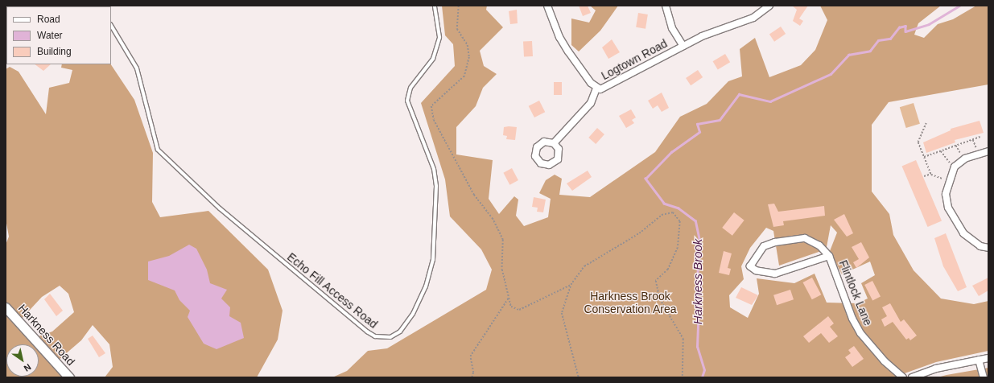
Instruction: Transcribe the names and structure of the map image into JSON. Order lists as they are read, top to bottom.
{
  "streets": {
    "main road": ["Harkness Road"],
    "street": ["Logtown Road", "Flintlock Lane"],
    "lane": ["Echo Fill Access Road"]
  },
  "water": ["Harkness Brook"],
  "parks": ["Harkness Brook Conservation Area"],
  "legend": ["Road", "Water", "Building"],
  "north": "bottom right"
}
